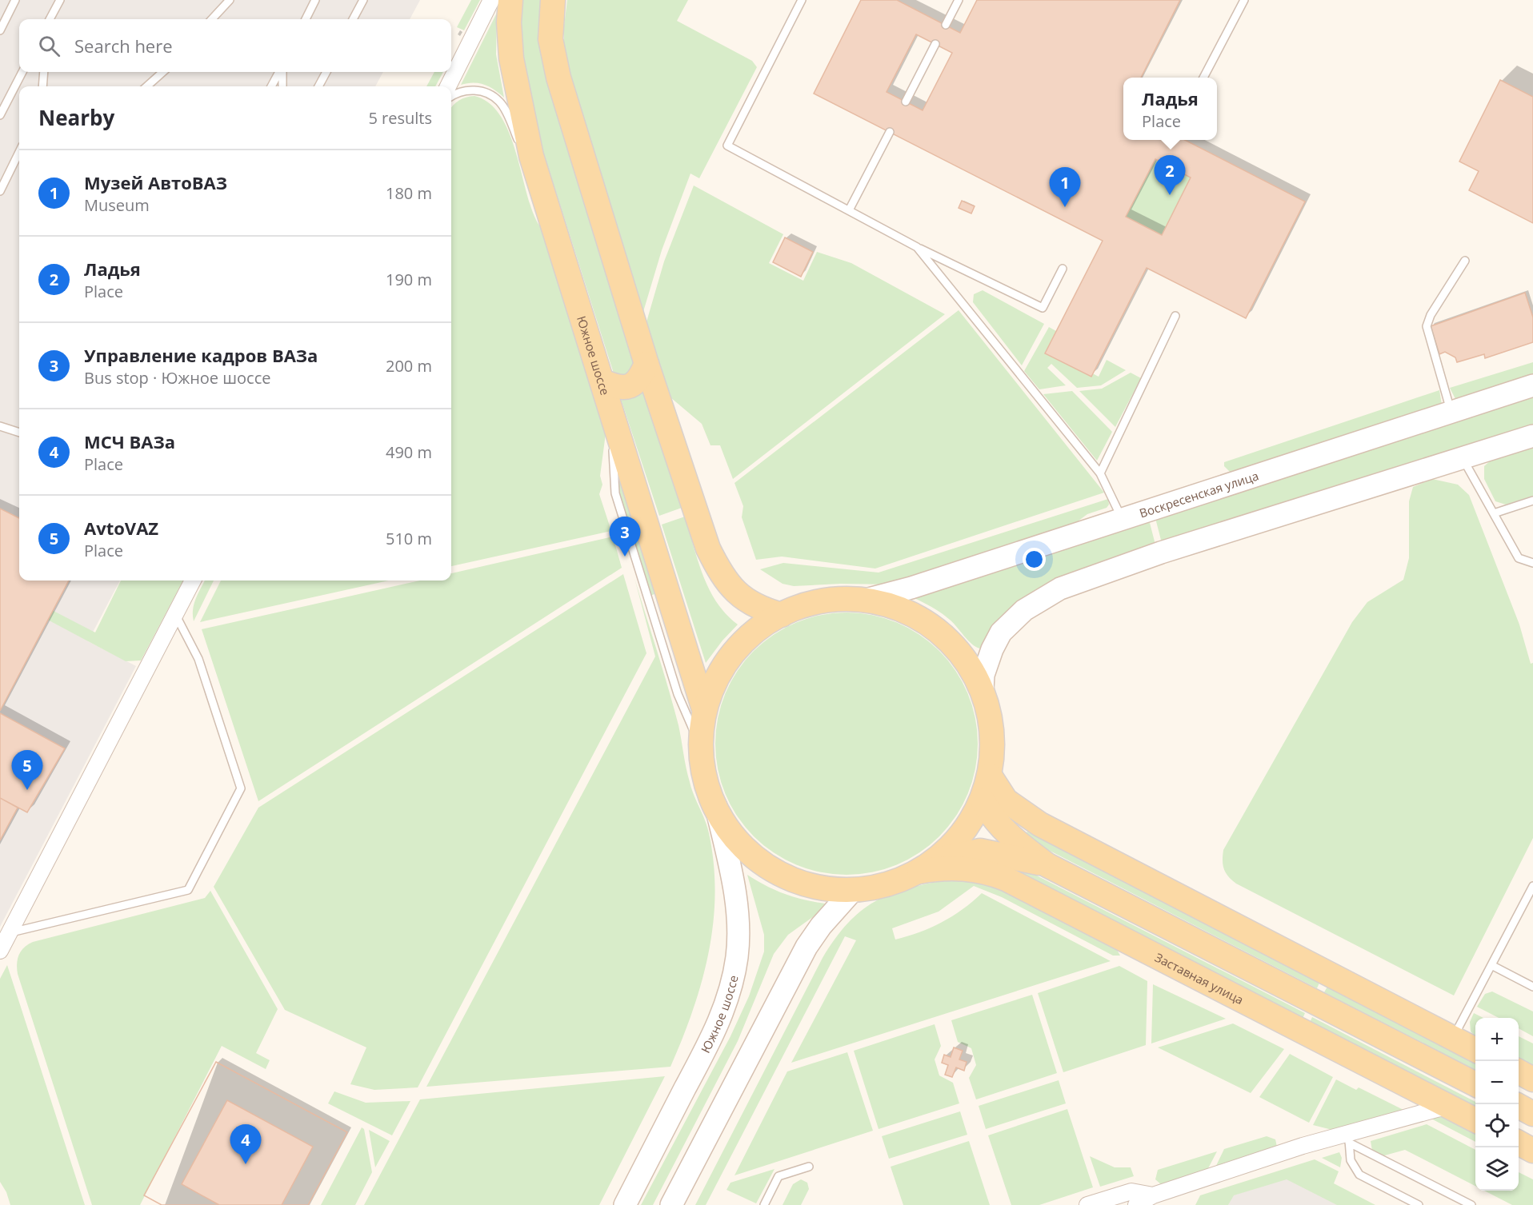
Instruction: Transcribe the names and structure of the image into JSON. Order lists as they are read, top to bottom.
{
  "streets": {
    "main road": ["Южное шоссе", "Воскресенская улица", "Заставная улица"]
  },
  "page": {
    "search": "Search here",
    "popup": ["Ладья", "Place"],
    "heading": ["Nearby", "5 results"],
    "list": [
      {
        "mark": "1",
        "name": "Музей АвтоВАЗ",
        "note": "Museum",
        "value": "180 m"
      },
      {
        "mark": "2",
        "name": "Ладья",
        "note": "Place",
        "value": "190 m"
      },
      {
        "mark": "3",
        "name": "Управление кадров ВАЗа",
        "note": "Bus stop · Южное шоссе",
        "value": "200 m"
      },
      {
        "mark": "4",
        "name": "МСЧ ВАЗа",
        "note": "Place",
        "value": "490 m"
      },
      {
        "mark": "5",
        "name": "AvtoVAZ",
        "note": "Place",
        "value": "510 m"
      }
    ],
    "pins": [
      "2",
      "1",
      "3",
      "5",
      "4"
    ],
    "map_buttons": ["+", "−"]
  }
}
